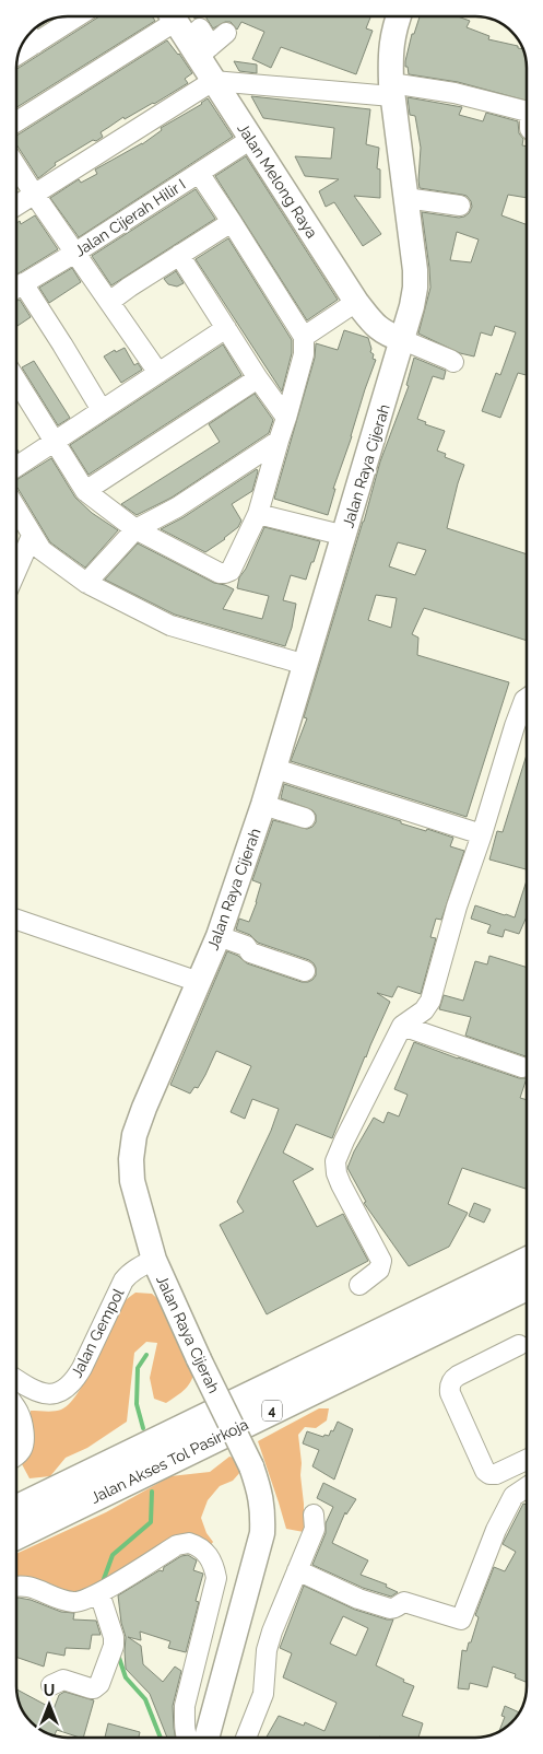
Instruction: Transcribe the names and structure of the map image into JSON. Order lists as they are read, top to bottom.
{
  "streets": {
    "highway": ["4", "Jalan Akses Tol Pasirkoja"],
    "main road": ["Jalan Melong Raya", "Jalan Raya Cijerah"],
    "street": ["Jalan Cijerah Hilir I", "Jalan Gempol"]
  },
  "crossings": [
    ["Jalan Melong Raya", "Jalan Cijerah Hilir I"],
    ["Jalan Melong Raya", "Jalan Raya Cijerah"],
    ["Jalan Raya Cijerah", "Jalan Gempol"]
  ],
  "north": "top"
}
